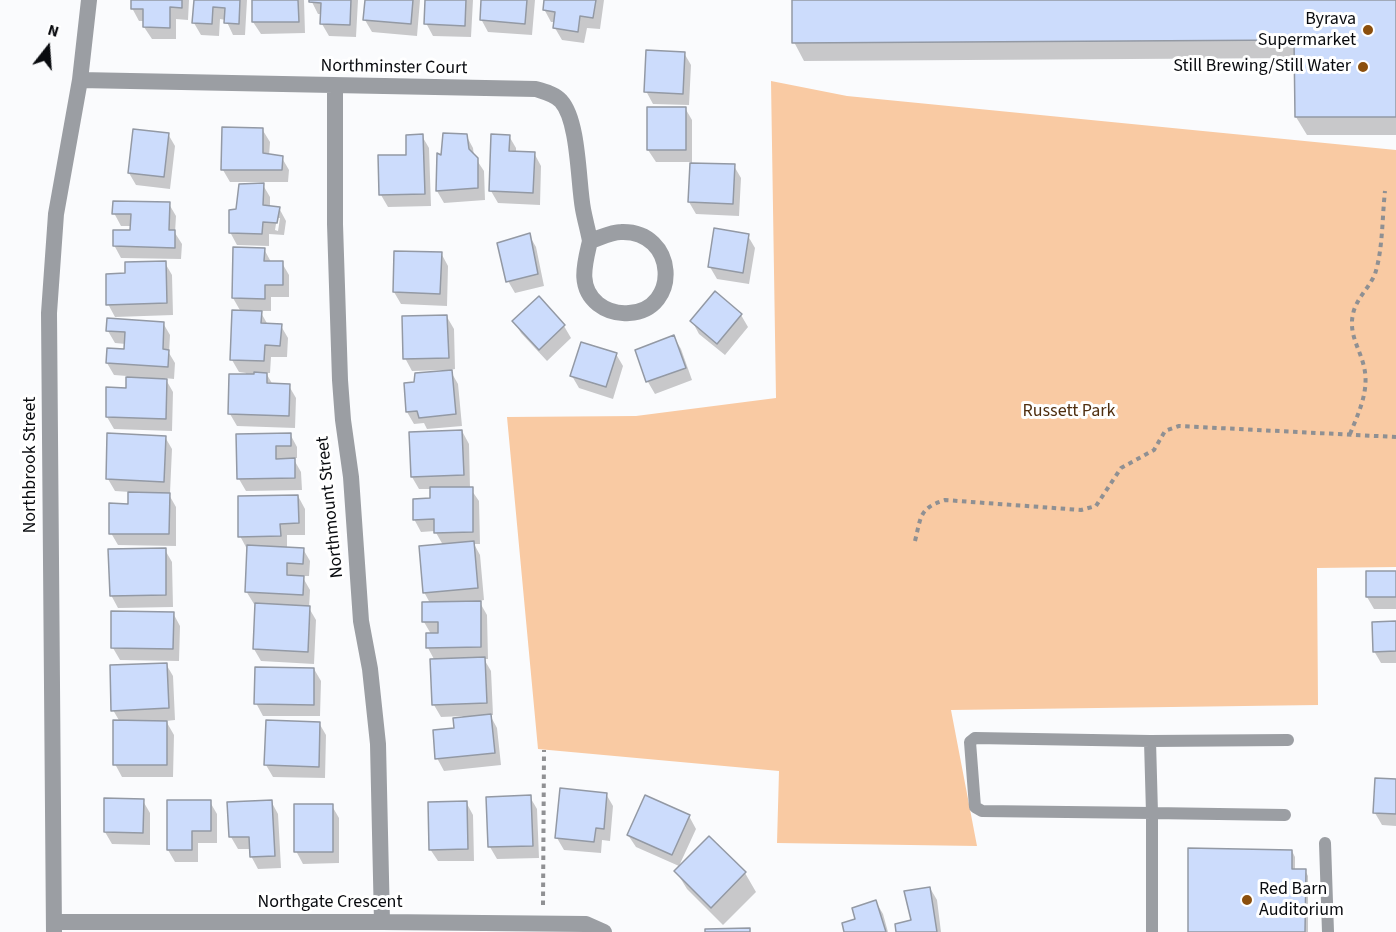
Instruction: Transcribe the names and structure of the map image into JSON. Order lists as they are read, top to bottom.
{
  "streets": {
    "street": [
      "Northminster Court",
      "Northbrook Street",
      "Northmount Street",
      "Northgate Crescent"
    ]
  },
  "crossings": [
    ["Northminster Court", "Northbrook Street"],
    ["Northminster Court", "Northmount Street"],
    ["Northbrook Street", "Northgate Crescent"],
    ["Northmount Street", "Northgate Crescent"]
  ],
  "parks": ["Russett Park"],
  "places": ["Byrava Supermarket", "Still Brewing/Still Water", "Red Barn Auditorium"],
  "north": "top"
}
